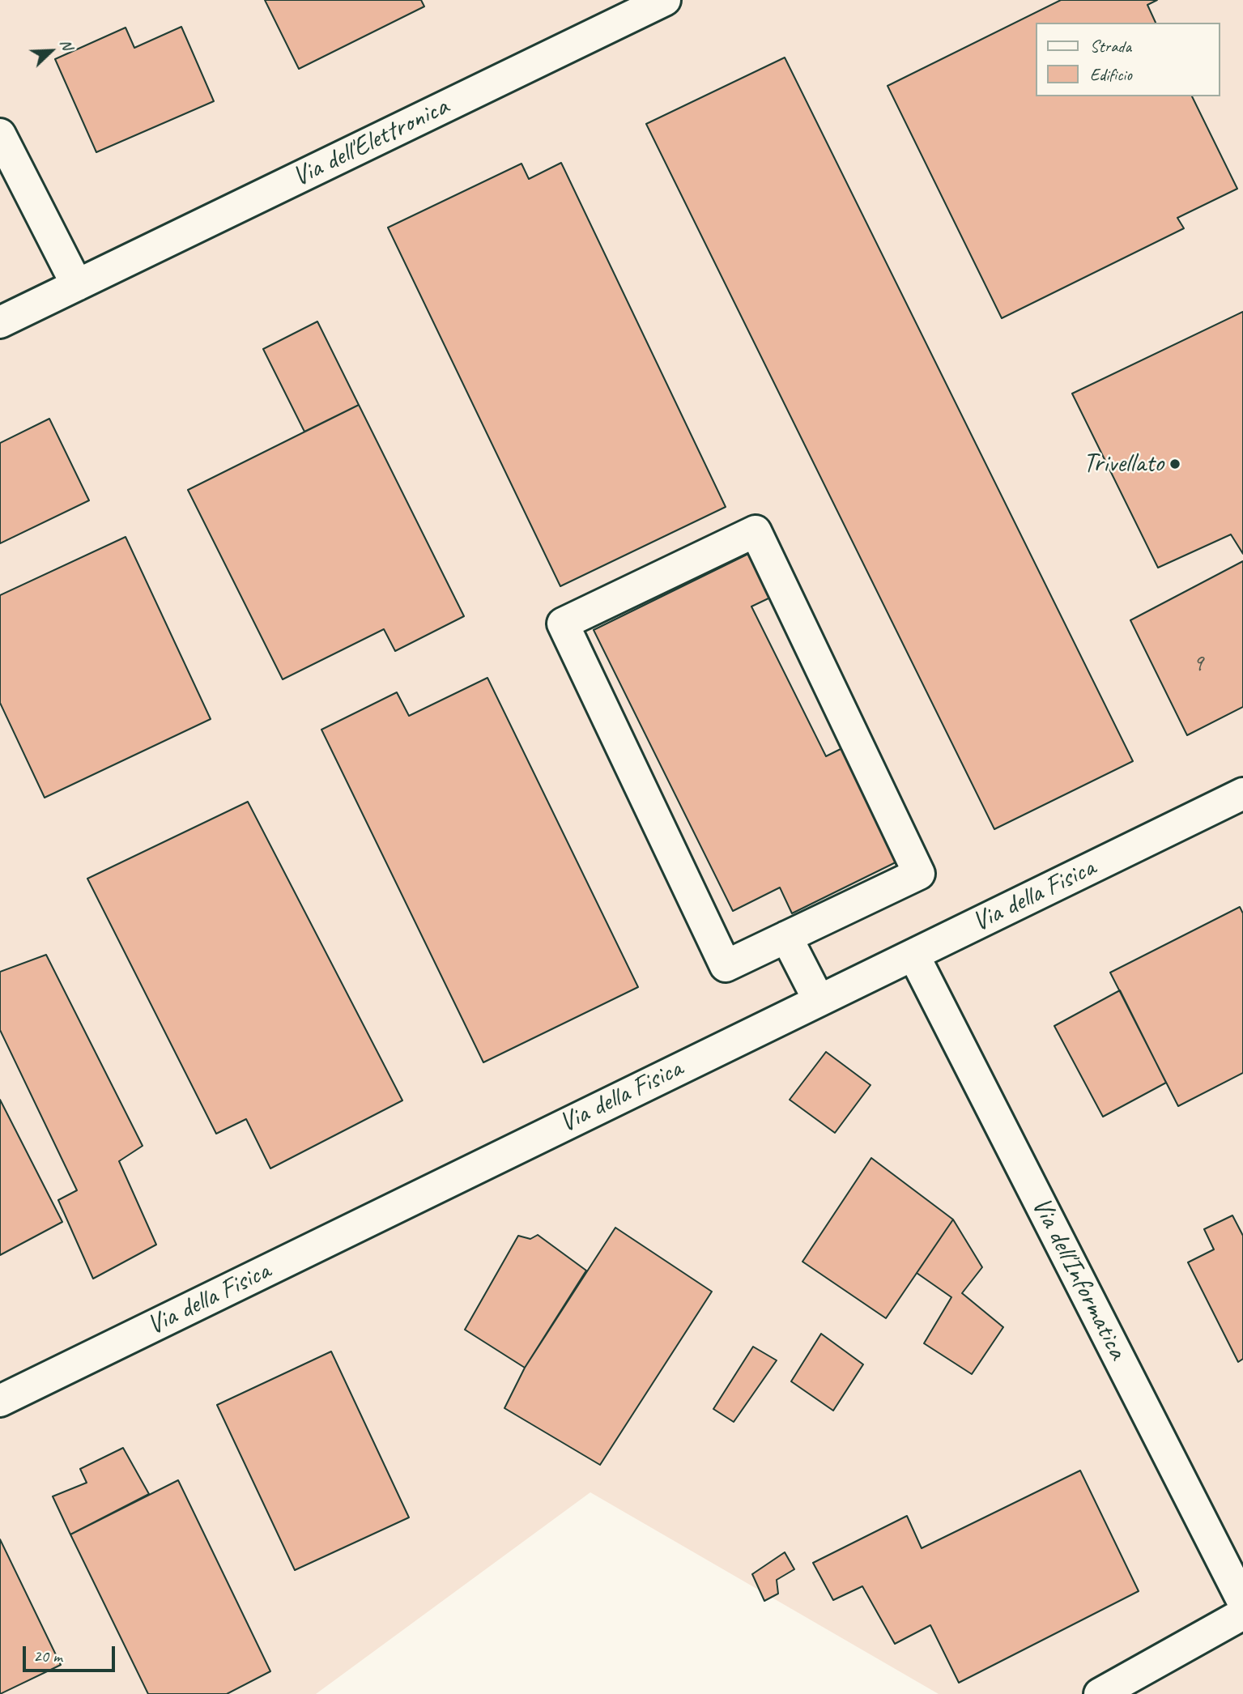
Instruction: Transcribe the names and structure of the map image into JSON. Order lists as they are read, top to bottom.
{
  "streets": {
    "street": ["Via dell'Elettronica", "Via della Fisica", "Via dell'Informatica"]
  },
  "crossings": [
    ["Via della Fisica", "Via dell'Informatica"]
  ],
  "places": ["Trivellato"],
  "house_numbers": ["9"],
  "legend": ["Strada", "Edificio"],
  "scale_bar": "20 m",
  "north": "top right"
}
